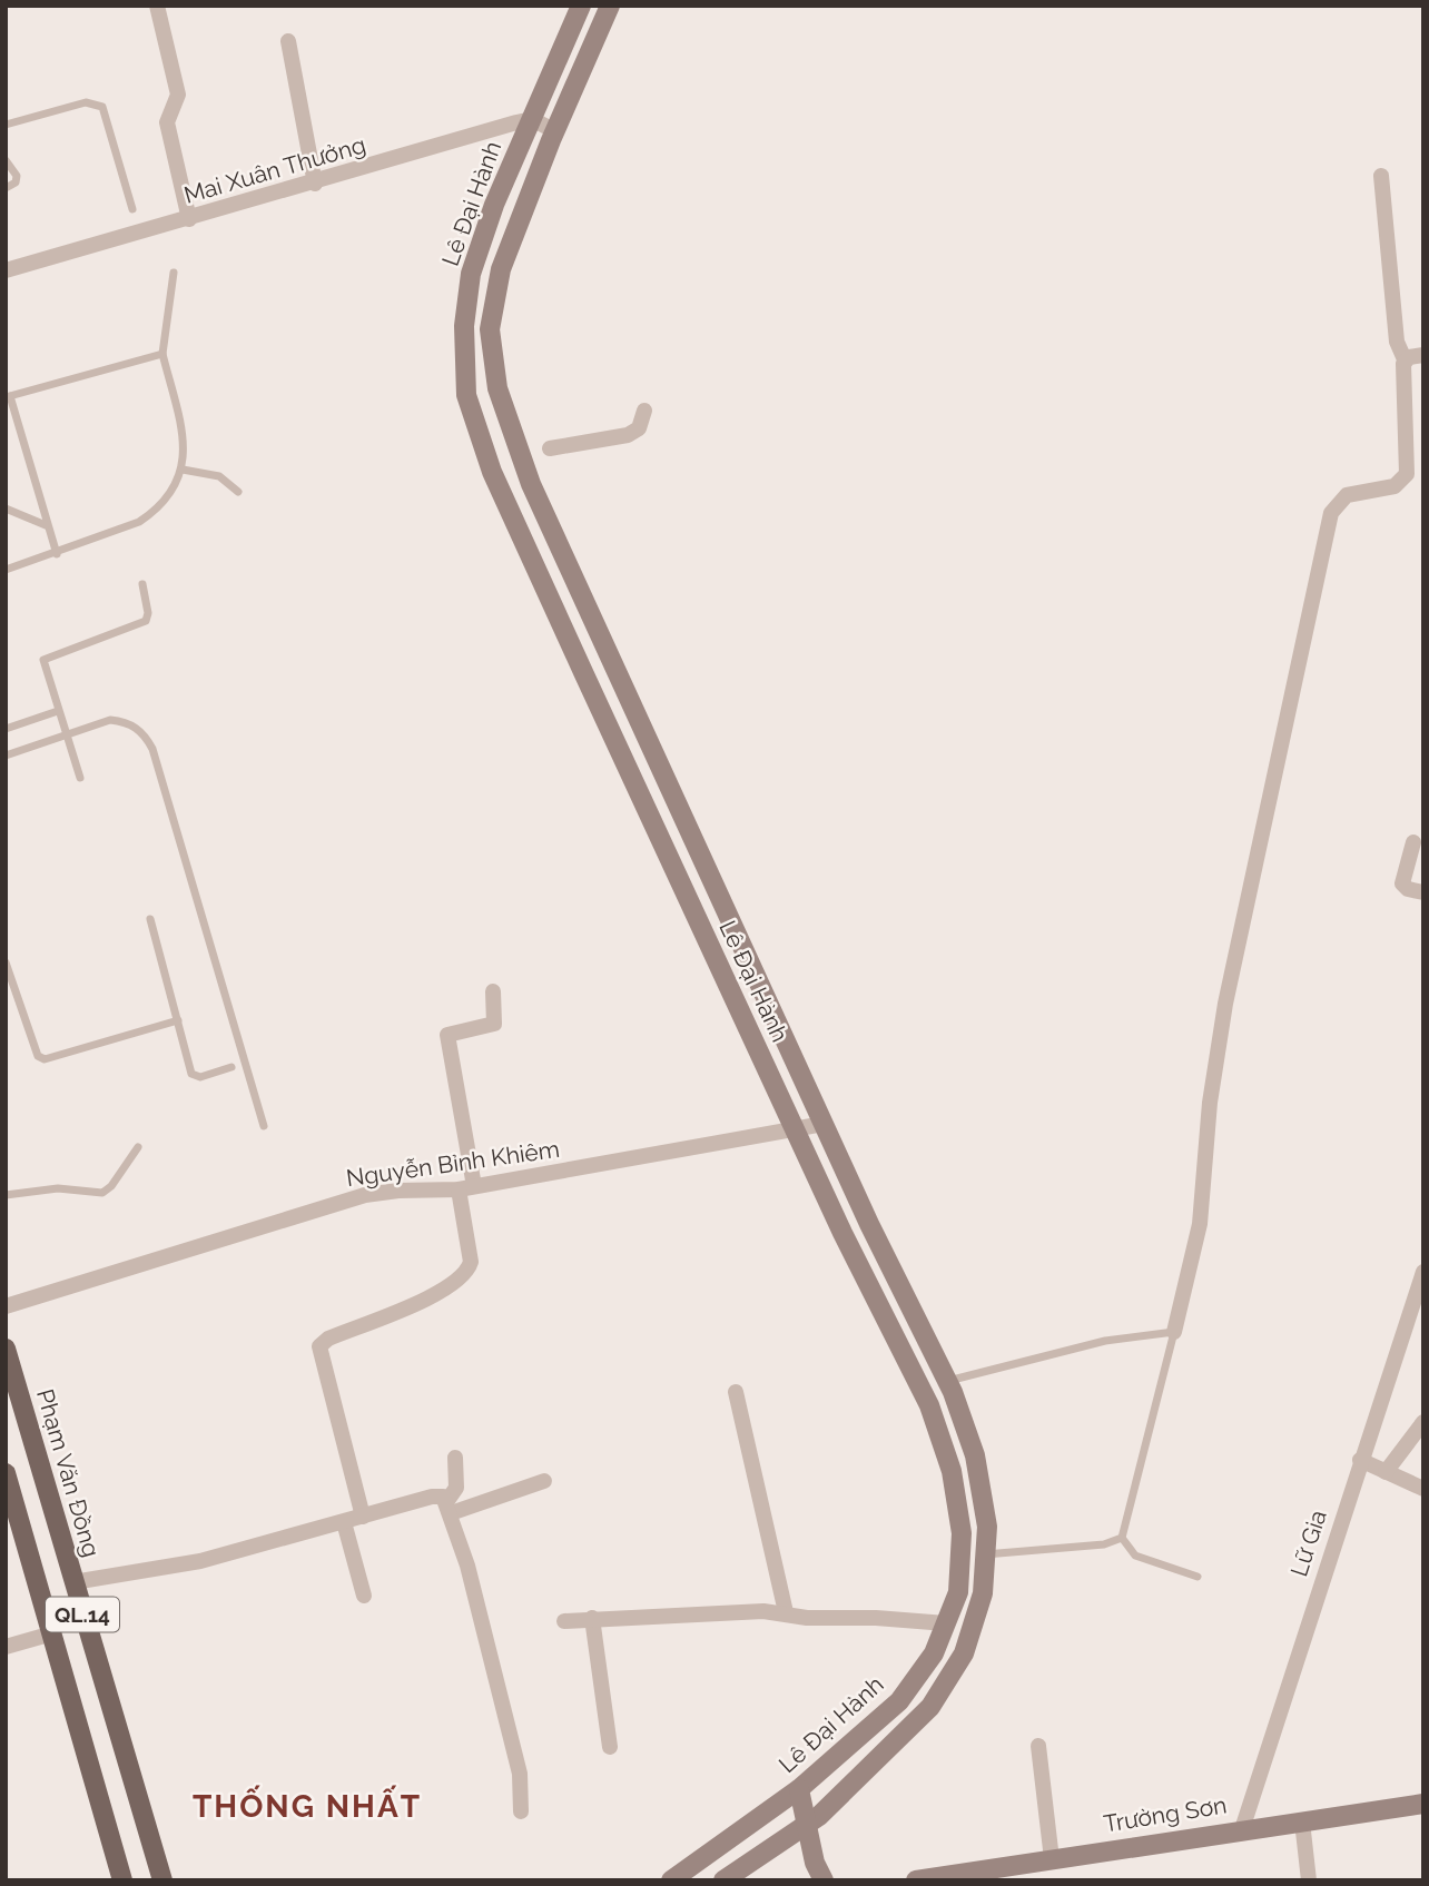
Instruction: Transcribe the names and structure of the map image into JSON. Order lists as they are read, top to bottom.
{
  "streets": {
    "main road": [
      "Lê Đại Hành",
      "Phạm Văn Đồng",
      "QL.14",
      "Trường Sơn"
    ],
    "street": ["Mai Xuân Thưởng", "Nguyễn Bỉnh Khiêm", "Lữ Gia"]
  },
  "crossings": [
    ["Mai Xuân Thưởng", "Lê Đại Hành"],
    ["Lê Đại Hành", "Nguyễn Bỉnh Khiêm"],
    ["Lữ Gia", "Trường Sơn"]
  ],
  "districts": ["THỐNG NHẤT"]
}
